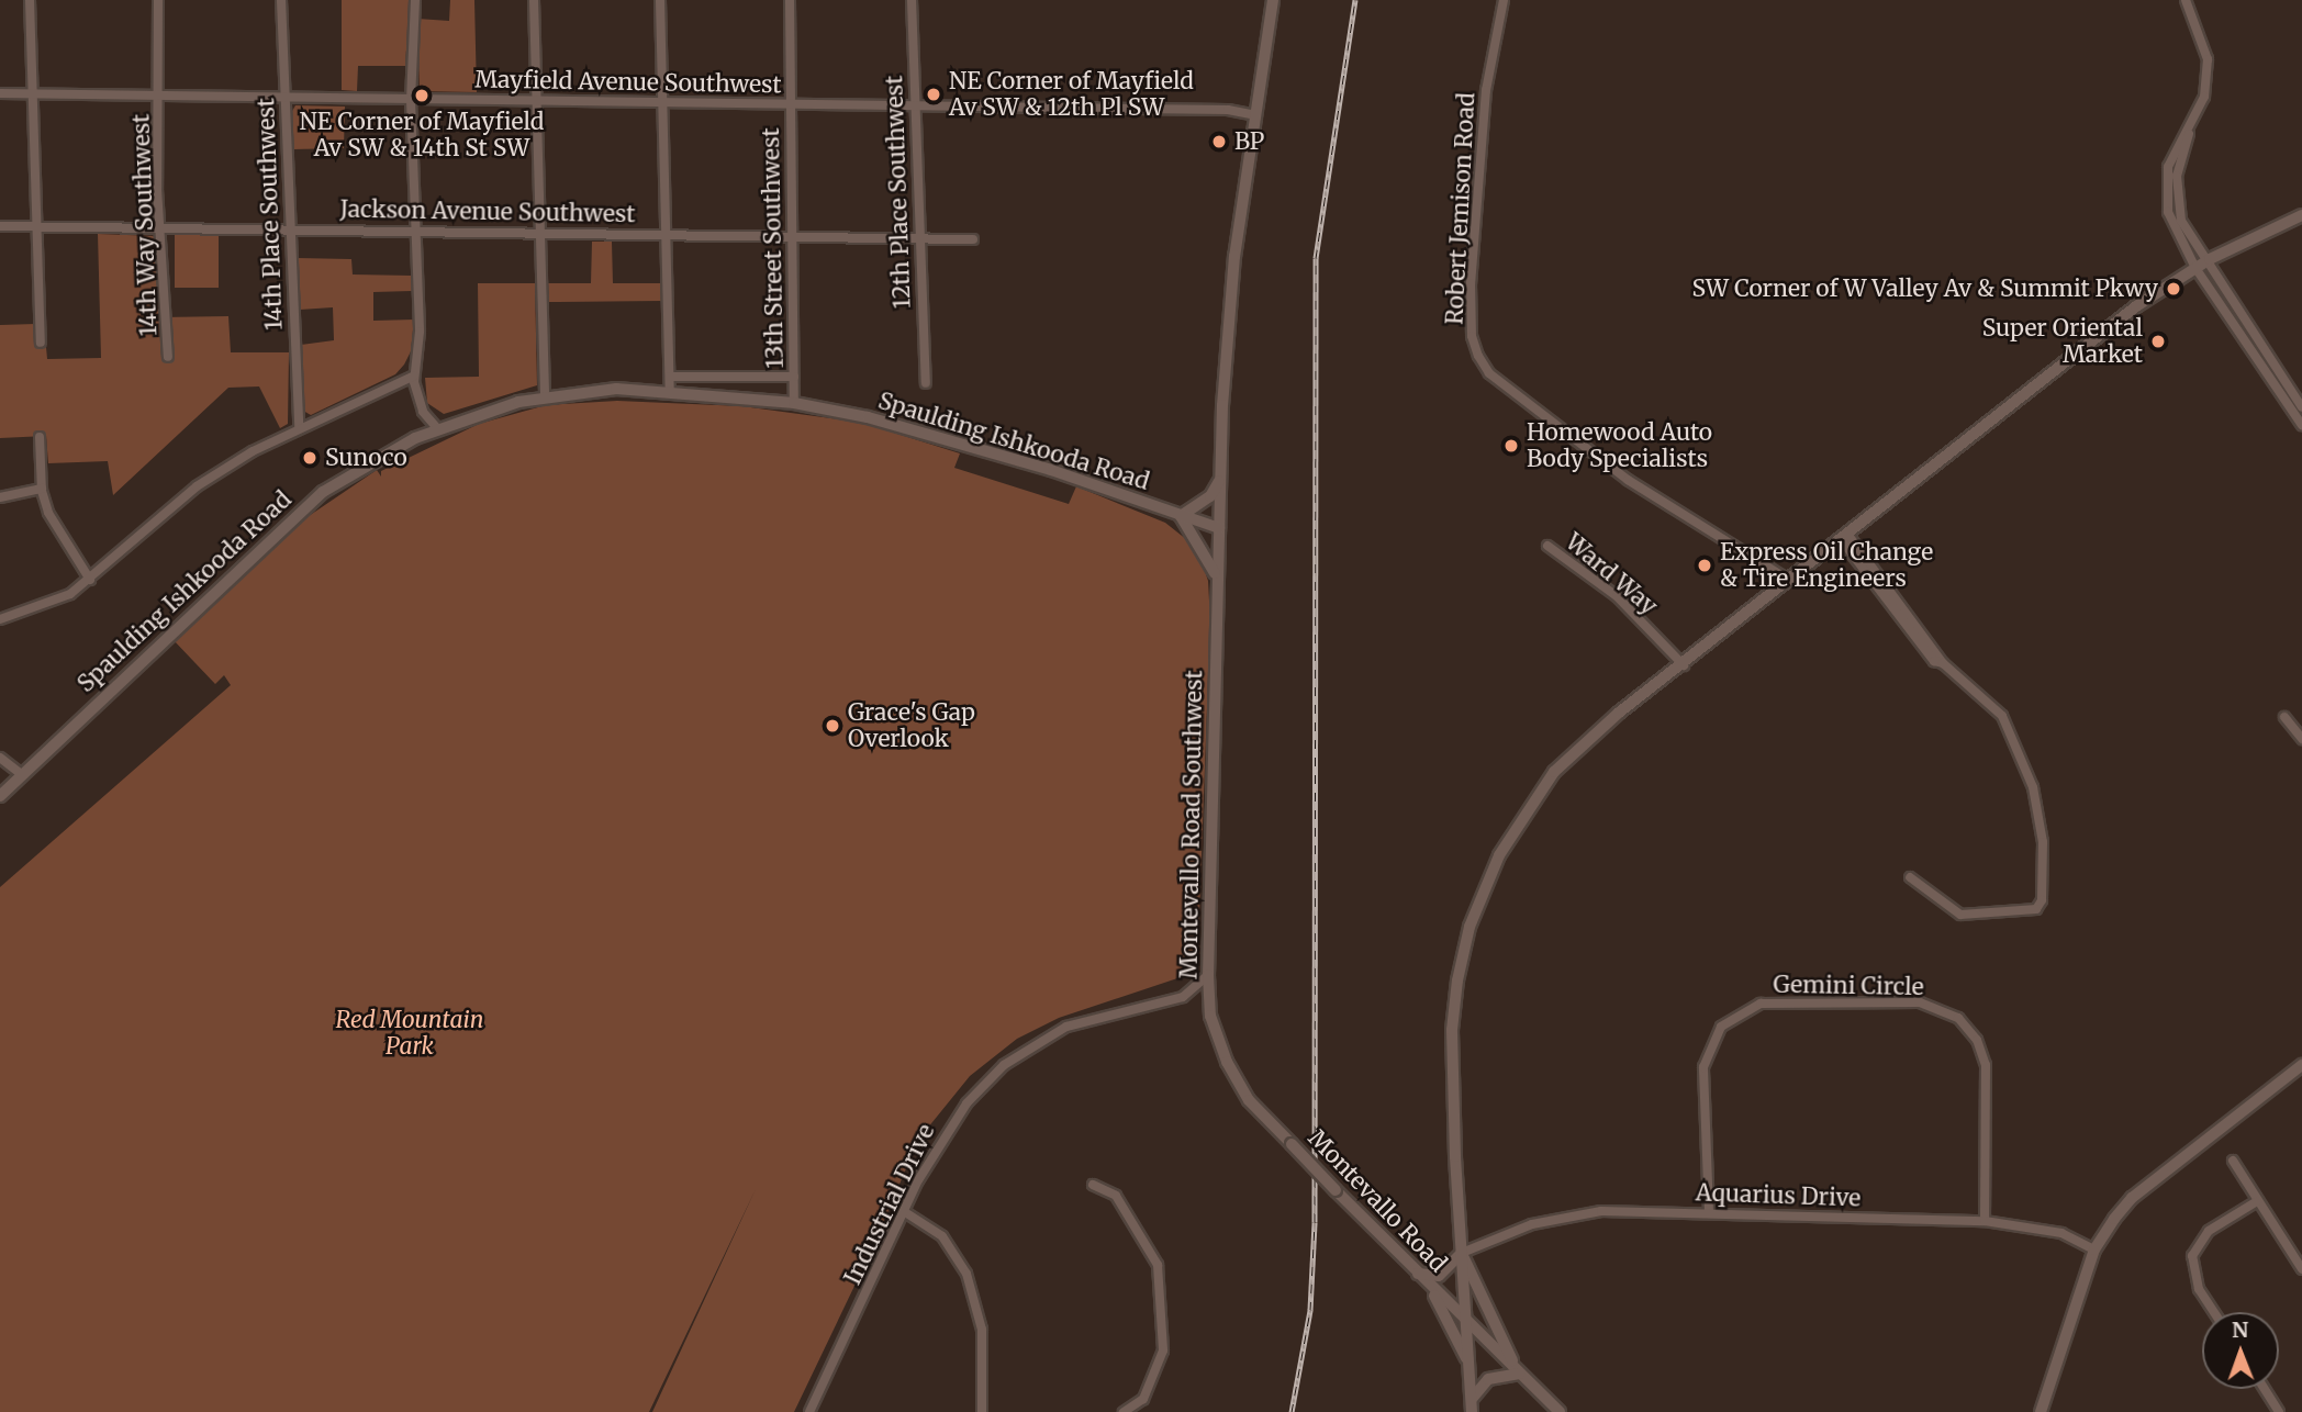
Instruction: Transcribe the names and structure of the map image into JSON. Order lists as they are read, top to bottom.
{
  "streets": {
    "street": [
      "Mayfield Avenue Southwest",
      "12th Place Southwest",
      "Robert Jemison Road",
      "Jackson Avenue Southwest",
      "14th Place Southwest",
      "14th Way Southwest",
      "13th Street Southwest",
      "Spaulding Ishkooda Road",
      "Ward Way",
      "Montevallo Road Southwest",
      "Gemini Circle",
      "Aquarius Drive",
      "Montevallo Road",
      "Industrial Drive"
    ]
  },
  "crossings": [
    ["Mayfield Avenue Southwest", "12th Place Southwest"],
    ["Mayfield Avenue Southwest", "14th Place Southwest"],
    ["Mayfield Avenue Southwest", "14th Way Southwest"],
    ["Mayfield Avenue Southwest", "13th Street Southwest"],
    ["12th Place Southwest", "Jackson Avenue Southwest"],
    ["Jackson Avenue Southwest", "14th Place Southwest"],
    ["Jackson Avenue Southwest", "14th Way Southwest"],
    ["Jackson Avenue Southwest", "13th Street Southwest"],
    ["13th Street Southwest", "Spaulding Ishkooda Road"],
    ["Spaulding Ishkooda Road", "Montevallo Road Southwest"],
    ["Montevallo Road Southwest", "Montevallo Road"],
    ["Montevallo Road Southwest", "Industrial Drive"],
    ["Gemini Circle", "Aquarius Drive"]
  ],
  "parks": ["Red Mountain Park"],
  "places": [
    "NE Corner of Mayfield Av SW & 12th Pl SW",
    "NE Corner of Mayfield Av SW & 14th St SW",
    "BP",
    "SW Corner of W Valley Av & Summit Pkwy",
    "Super Oriental Market",
    "Homewood Auto Body Specialists",
    "Sunoco",
    "Express Oil Change & Tire Engineers",
    "Grace's Gap Overlook"
  ],
  "north": "top"
}
